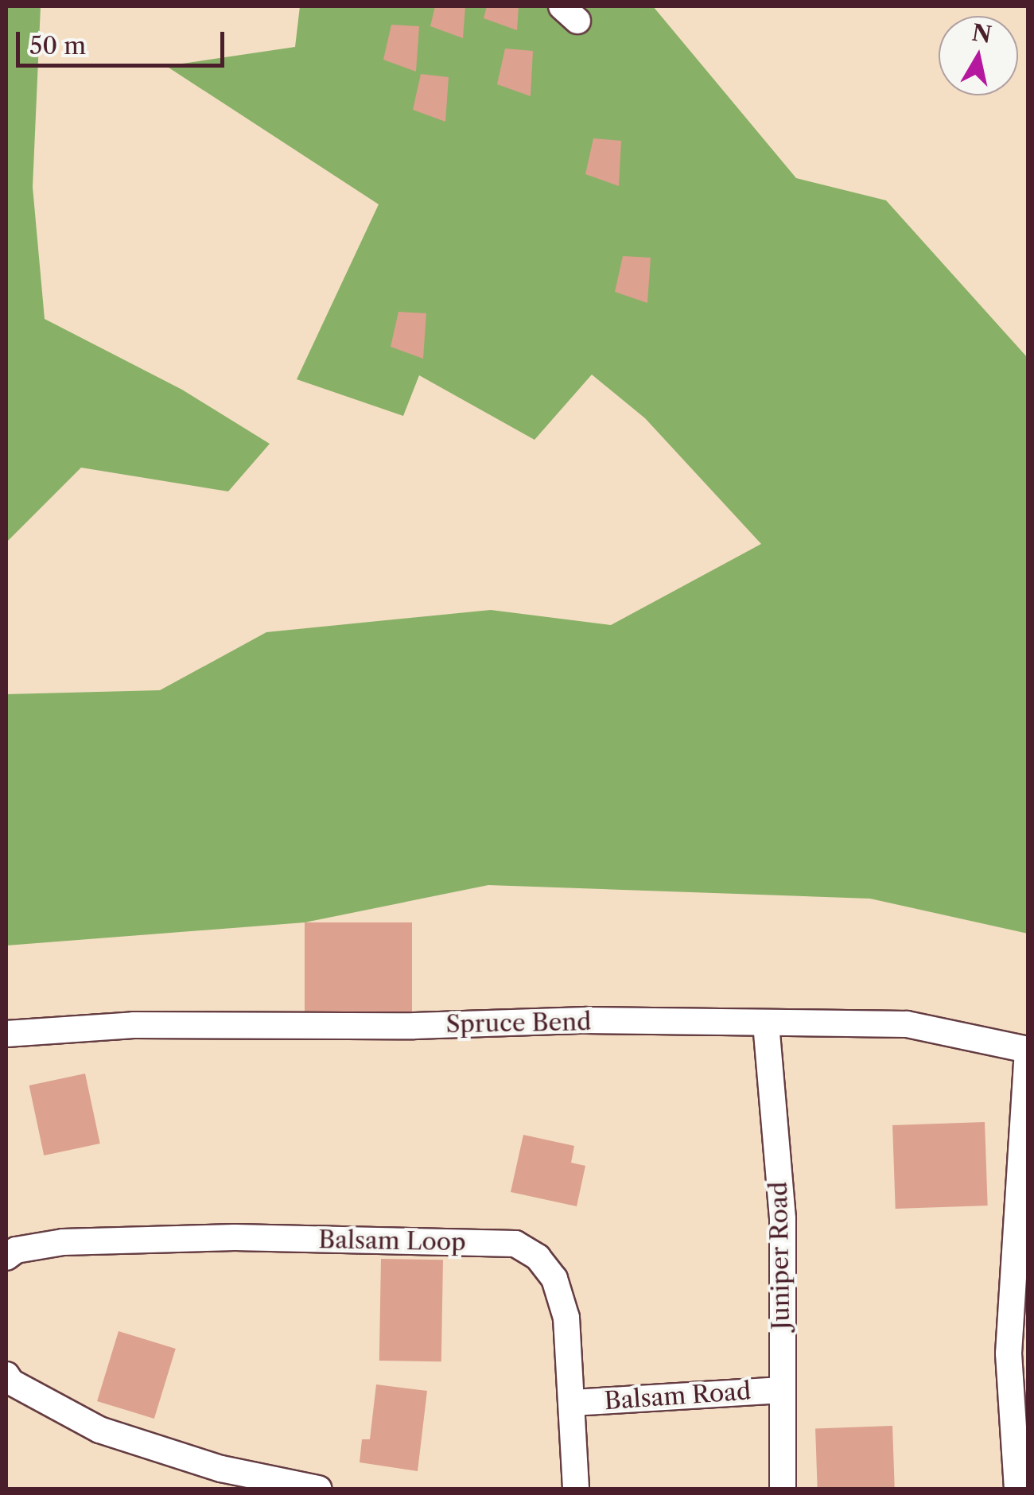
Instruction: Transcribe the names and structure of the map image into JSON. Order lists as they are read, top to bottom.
{
  "streets": {
    "street": [
      "Spruce Bend",
      "Balsam Loop",
      "Juniper Road",
      "Balsam Road"
    ]
  },
  "crossings": [
    ["Spruce Bend", "Juniper Road"],
    ["Balsam Loop", "Balsam Road"],
    ["Juniper Road", "Balsam Road"]
  ],
  "scale_bar": "50 m",
  "north": "top"
}
